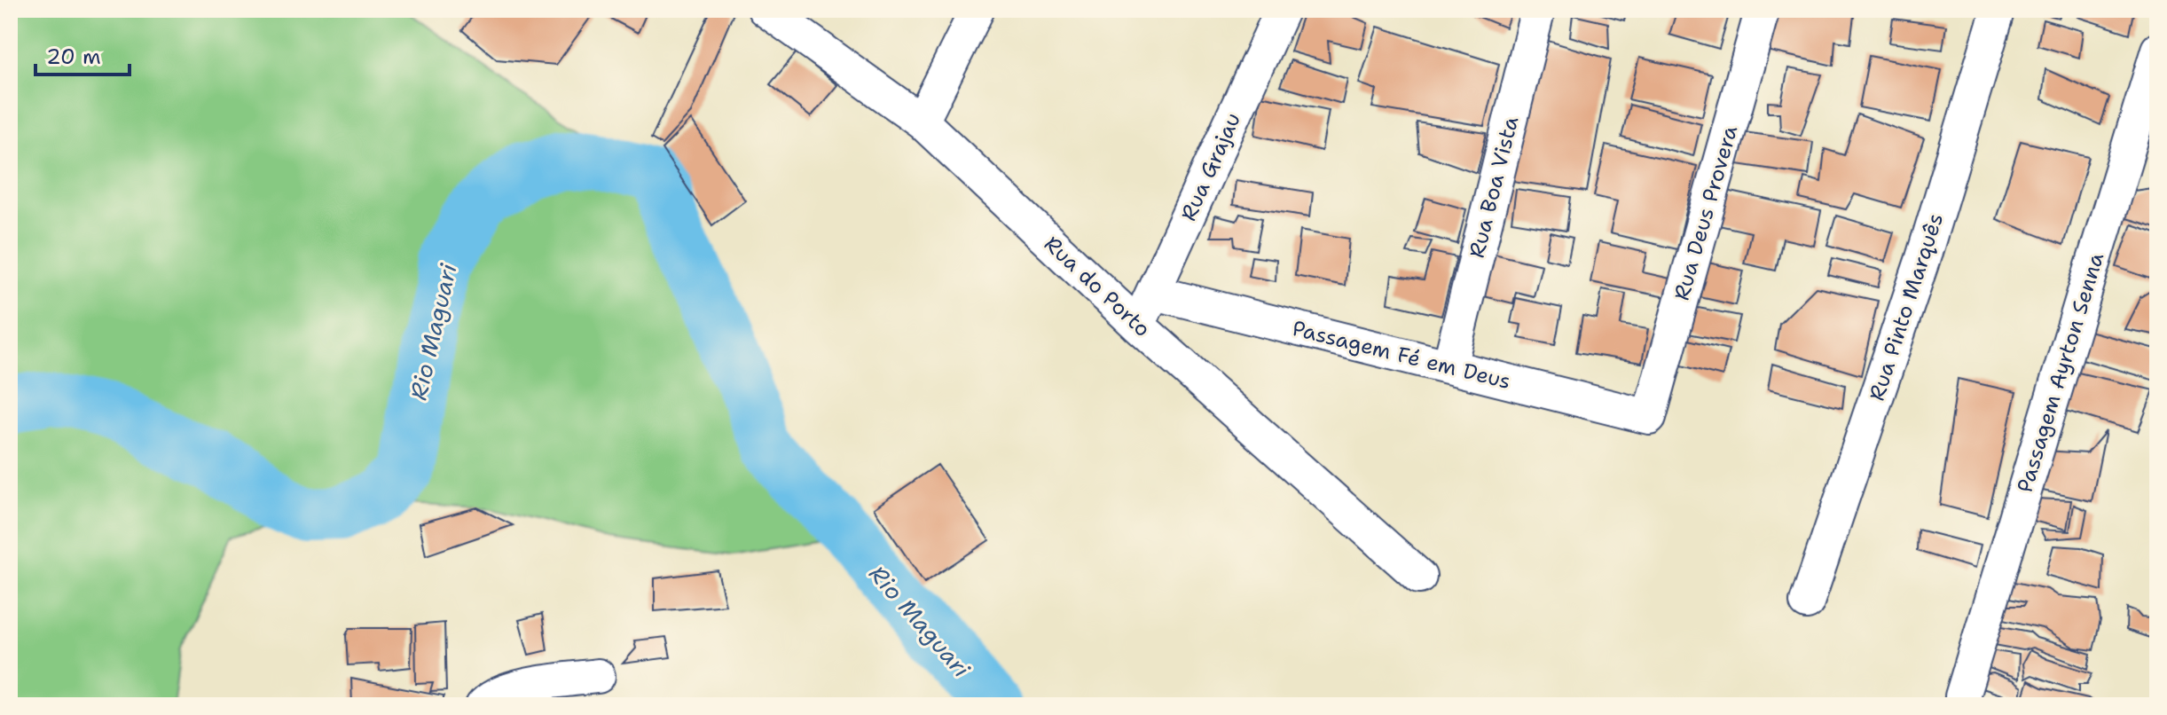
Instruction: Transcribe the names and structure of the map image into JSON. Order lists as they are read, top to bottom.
{
  "streets": {
    "street": [
      "Rua Grajau",
      "Rua Boa Vista",
      "Rua Deus Provera",
      "Rua do Porto",
      "Rua Pinto Marquês",
      "Passagem Fé em Deus",
      "Passagem Ayrton Senna"
    ]
  },
  "crossings": [
    ["Rua Grajau", "Rua do Porto"],
    ["Rua Grajau", "Passagem Fé em Deus"],
    ["Rua Boa Vista", "Passagem Fé em Deus"],
    ["Rua Deus Provera", "Passagem Fé em Deus"]
  ],
  "water": ["Rio Maguari"],
  "scale_bar": "20 m"
}
